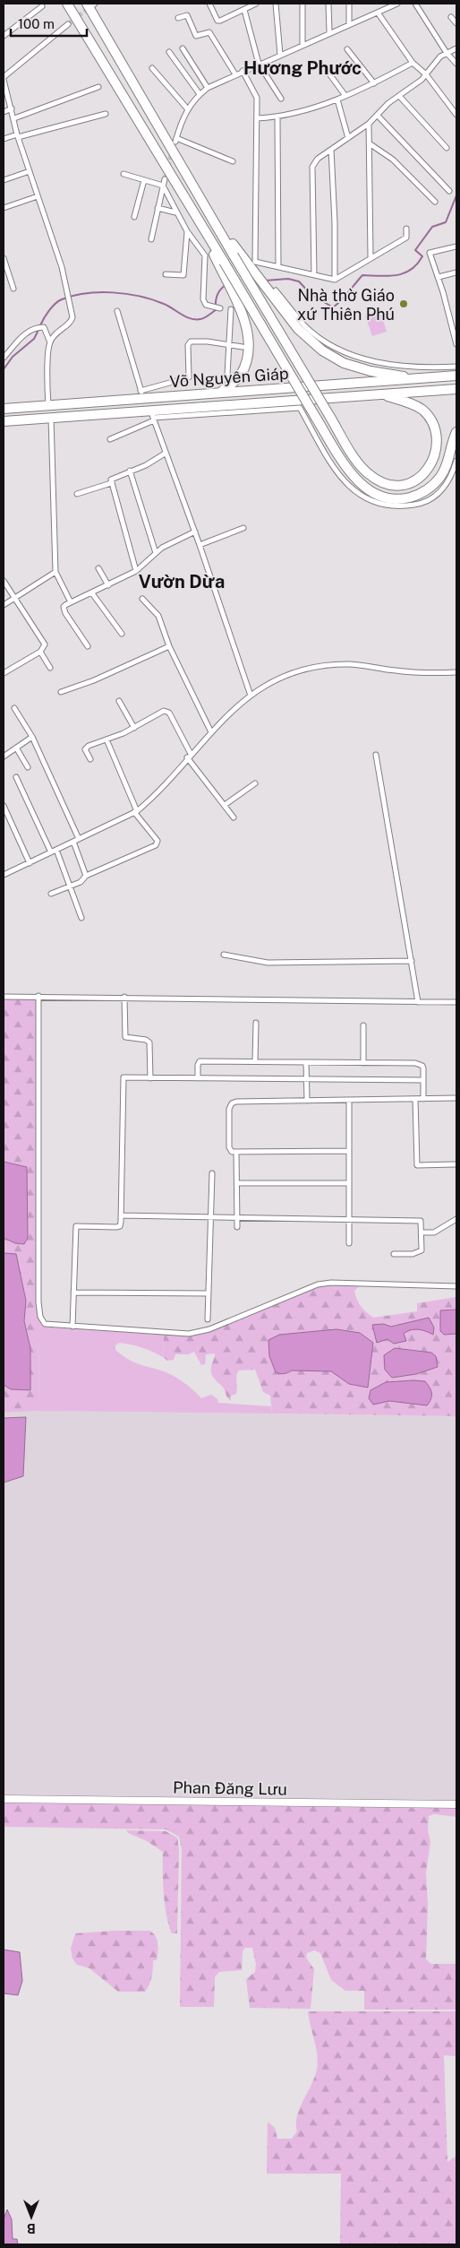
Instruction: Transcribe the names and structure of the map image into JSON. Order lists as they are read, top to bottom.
{
  "streets": {
    "highway": ["Võ Nguyên Giáp"],
    "street": ["Phan Đăng Lưu"]
  },
  "districts": ["Hương Phước", "Vườn Dừa"],
  "places": ["Nhà thờ Giáo xứ Thiên Phú"],
  "scale_bar": "100 m",
  "north": "bottom"
}
